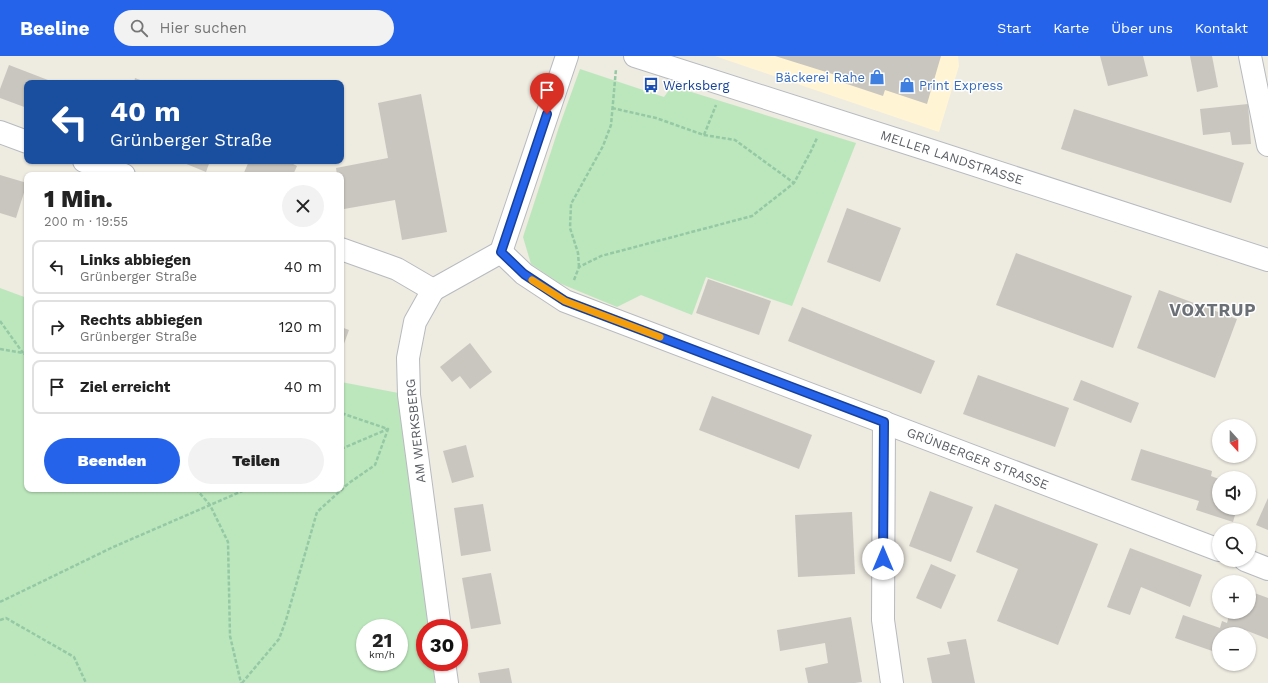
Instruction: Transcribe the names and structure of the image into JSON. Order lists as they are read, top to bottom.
{
  "streets": {
    "street": ["MELLER LANDSTRASSE", "AM WERKSBERG", "GRÜNBERGER STRASSE"]
  },
  "districts": ["VOXTRUP"],
  "places": {
    "shop": ["Bäckerei Rahe", "Print Express"],
    "bus stop": ["Werksberg"]
  },
  "north": "bottom",
  "page": {
    "header": "Beeline",
    "search": "Hier suchen",
    "nav": [
      "Start",
      "Karte",
      "Über uns",
      "Kontakt"
    ],
    "turn": ["40 m", "Grünberger Straße"],
    "heading": ["1 Min.", "200 m · 19:55"],
    "list": [
      {
        "name": "Links abbiegen",
        "note": "Grünberger Straße",
        "value": "40 m"
      },
      {
        "name": "Rechts abbiegen",
        "note": "Grünberger Straße",
        "value": "120 m"
      },
      {
        "name": "Ziel erreicht",
        "value": "40 m"
      }
    ],
    "map_buttons": ["+", "−"],
    "buttons": ["Beenden", "Teilen"],
    "speed": "21 km/h",
    "limit": "30"
  }
}
